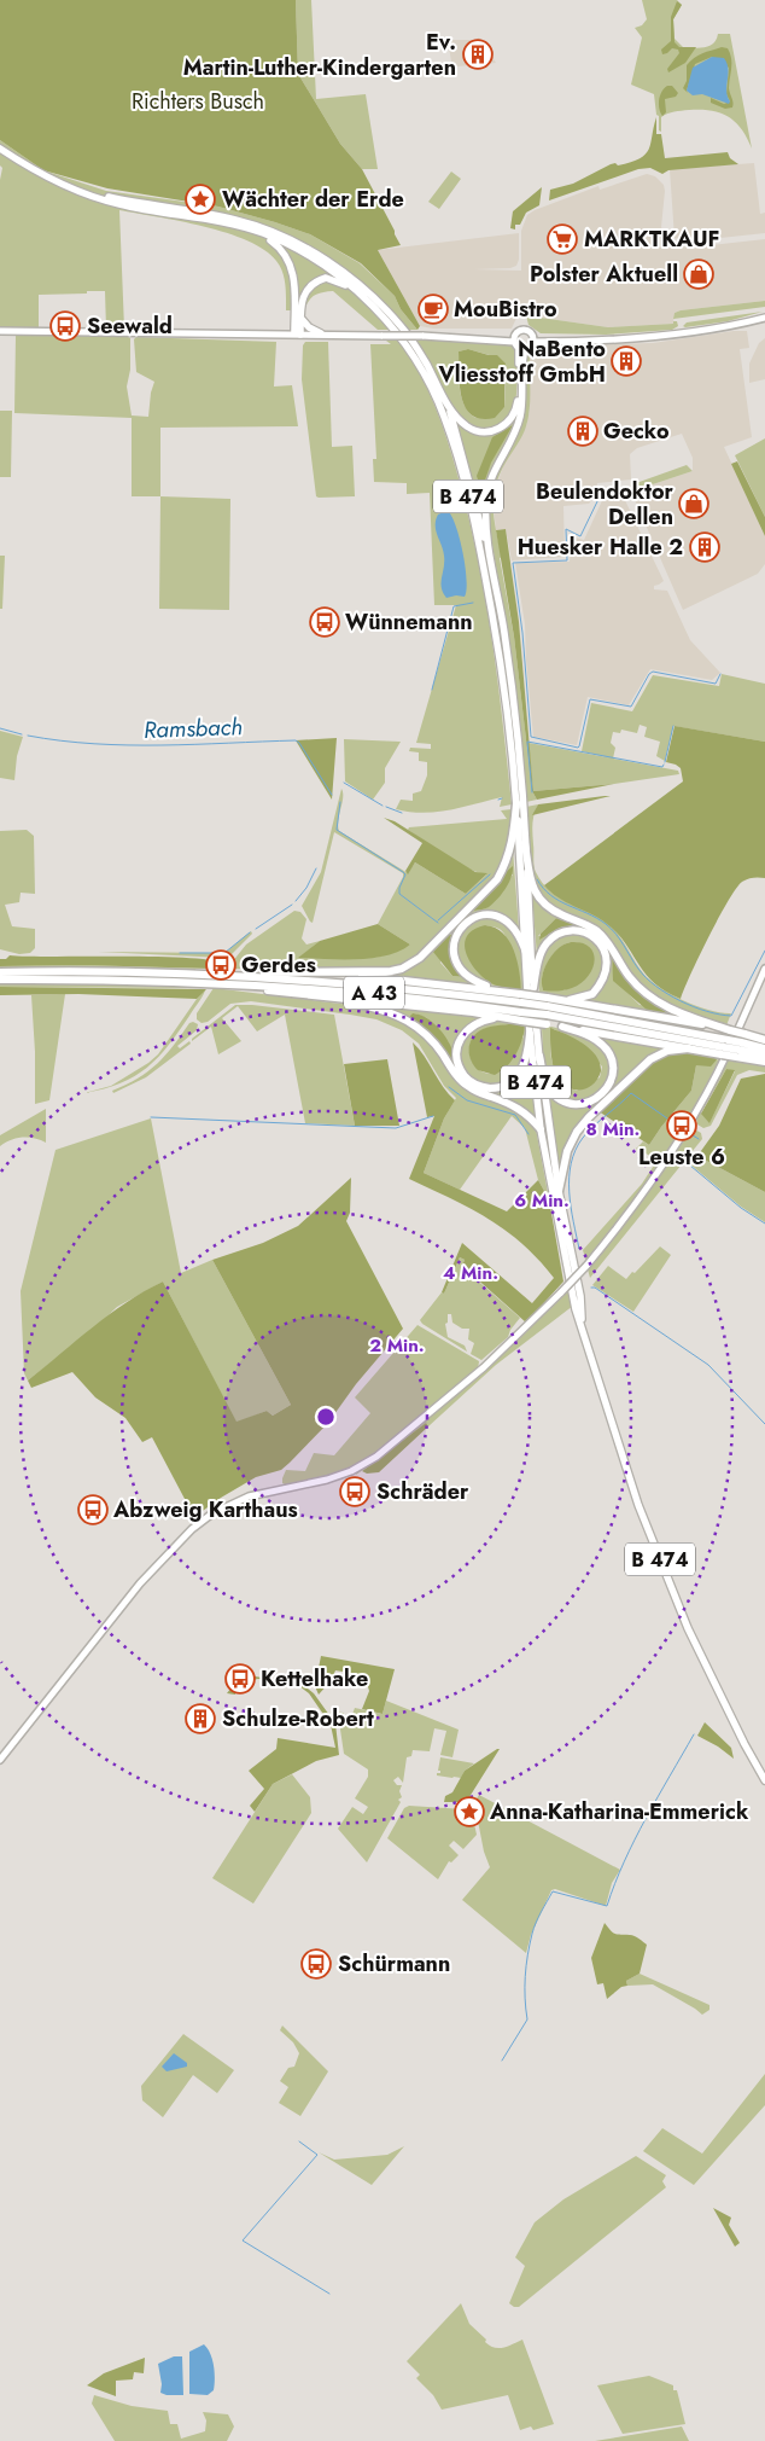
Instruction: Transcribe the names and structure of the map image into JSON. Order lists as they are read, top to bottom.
{
  "streets": {
    "highway": ["B 474", "A 43"]
  },
  "water": ["Ramsbach"],
  "parks": ["Richters Busch"],
  "places": {
    "building": [
      "Ev. Martin-Luther-Kindergarten",
      "NaBento Vliesstoff GmbH",
      "Gecko",
      "Huesker Halle 2",
      "Schulze-Robert"
    ],
    "place": ["Wächter der Erde", "Anna-Katharina-Emmerick"],
    "supermarket": ["MARKTKAUF"],
    "shop": ["Polster Aktuell", "Beulendoktor Dellen"],
    "cafe": ["MouBistro"],
    "bus stop": [
      "Seewald",
      "Wünnemann",
      "Gerdes",
      "Leuste 6",
      "Schräder",
      "Abzweig Karthaus",
      "Kettelhake",
      "Schürmann"
    ]
  },
  "rings": [
    "8 Min.",
    "6 Min.",
    "4 Min.",
    "2 Min."
  ]
}
